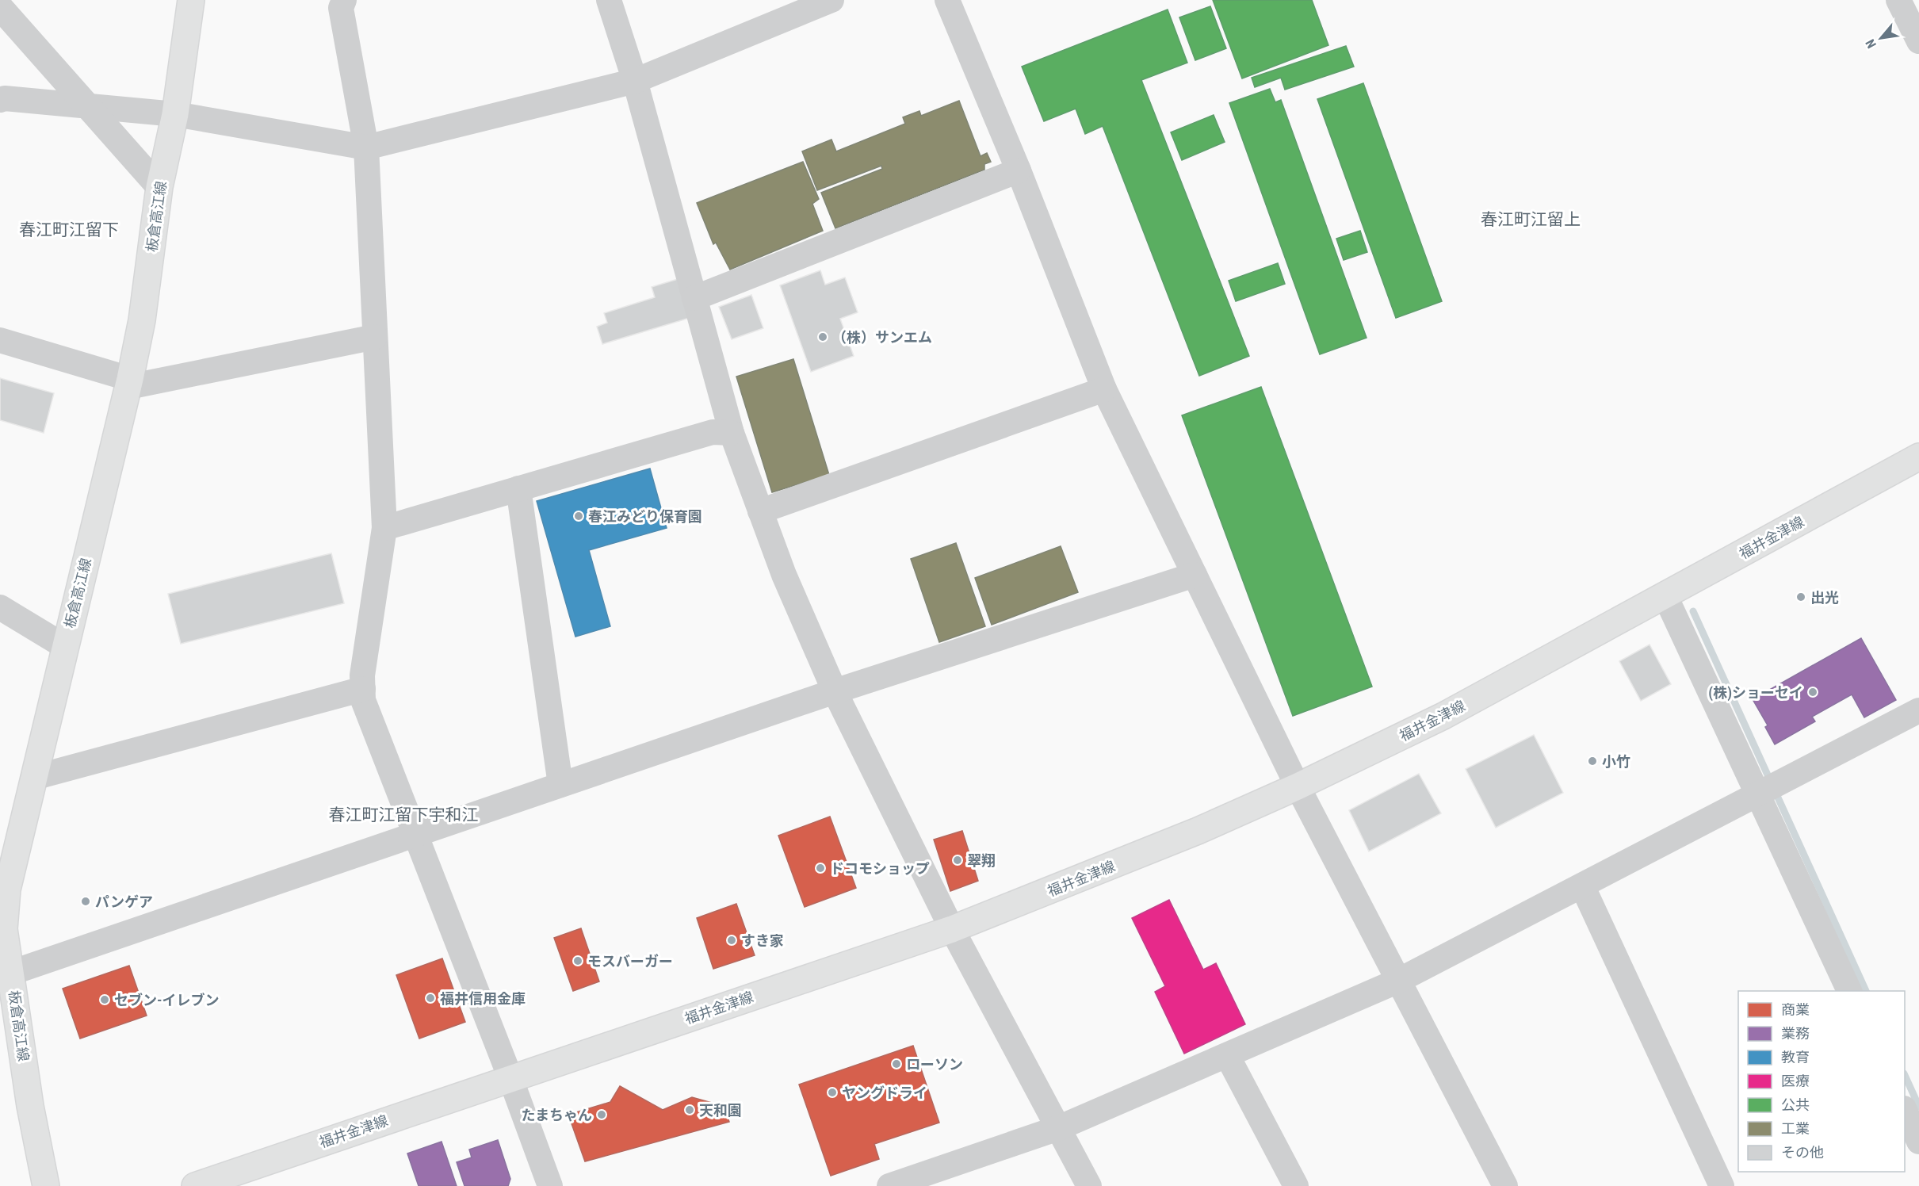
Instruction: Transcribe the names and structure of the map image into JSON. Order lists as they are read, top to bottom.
{
  "streets": {
    "main road": ["板倉高江線", "福井金津線"]
  },
  "districts": ["春江町江留上", "春江町江留下", "春江町江留下宇和江"],
  "places": [
    "（株）サンエム",
    "春江みどり保育園",
    "出光",
    "(株)ショーセイ",
    "小竹",
    "翠翔",
    "ドコモショップ",
    "パンゲア",
    "すき家",
    "モスバーガー",
    "福井信用金庫",
    "セブン-イレブン",
    "ローソン",
    "ヤングドライ",
    "天和園",
    "たまちゃん"
  ],
  "legend": [
    "商業",
    "業務",
    "教育",
    "医療",
    "公共",
    "工業",
    "その他"
  ],
  "north": "bottom left"
}
